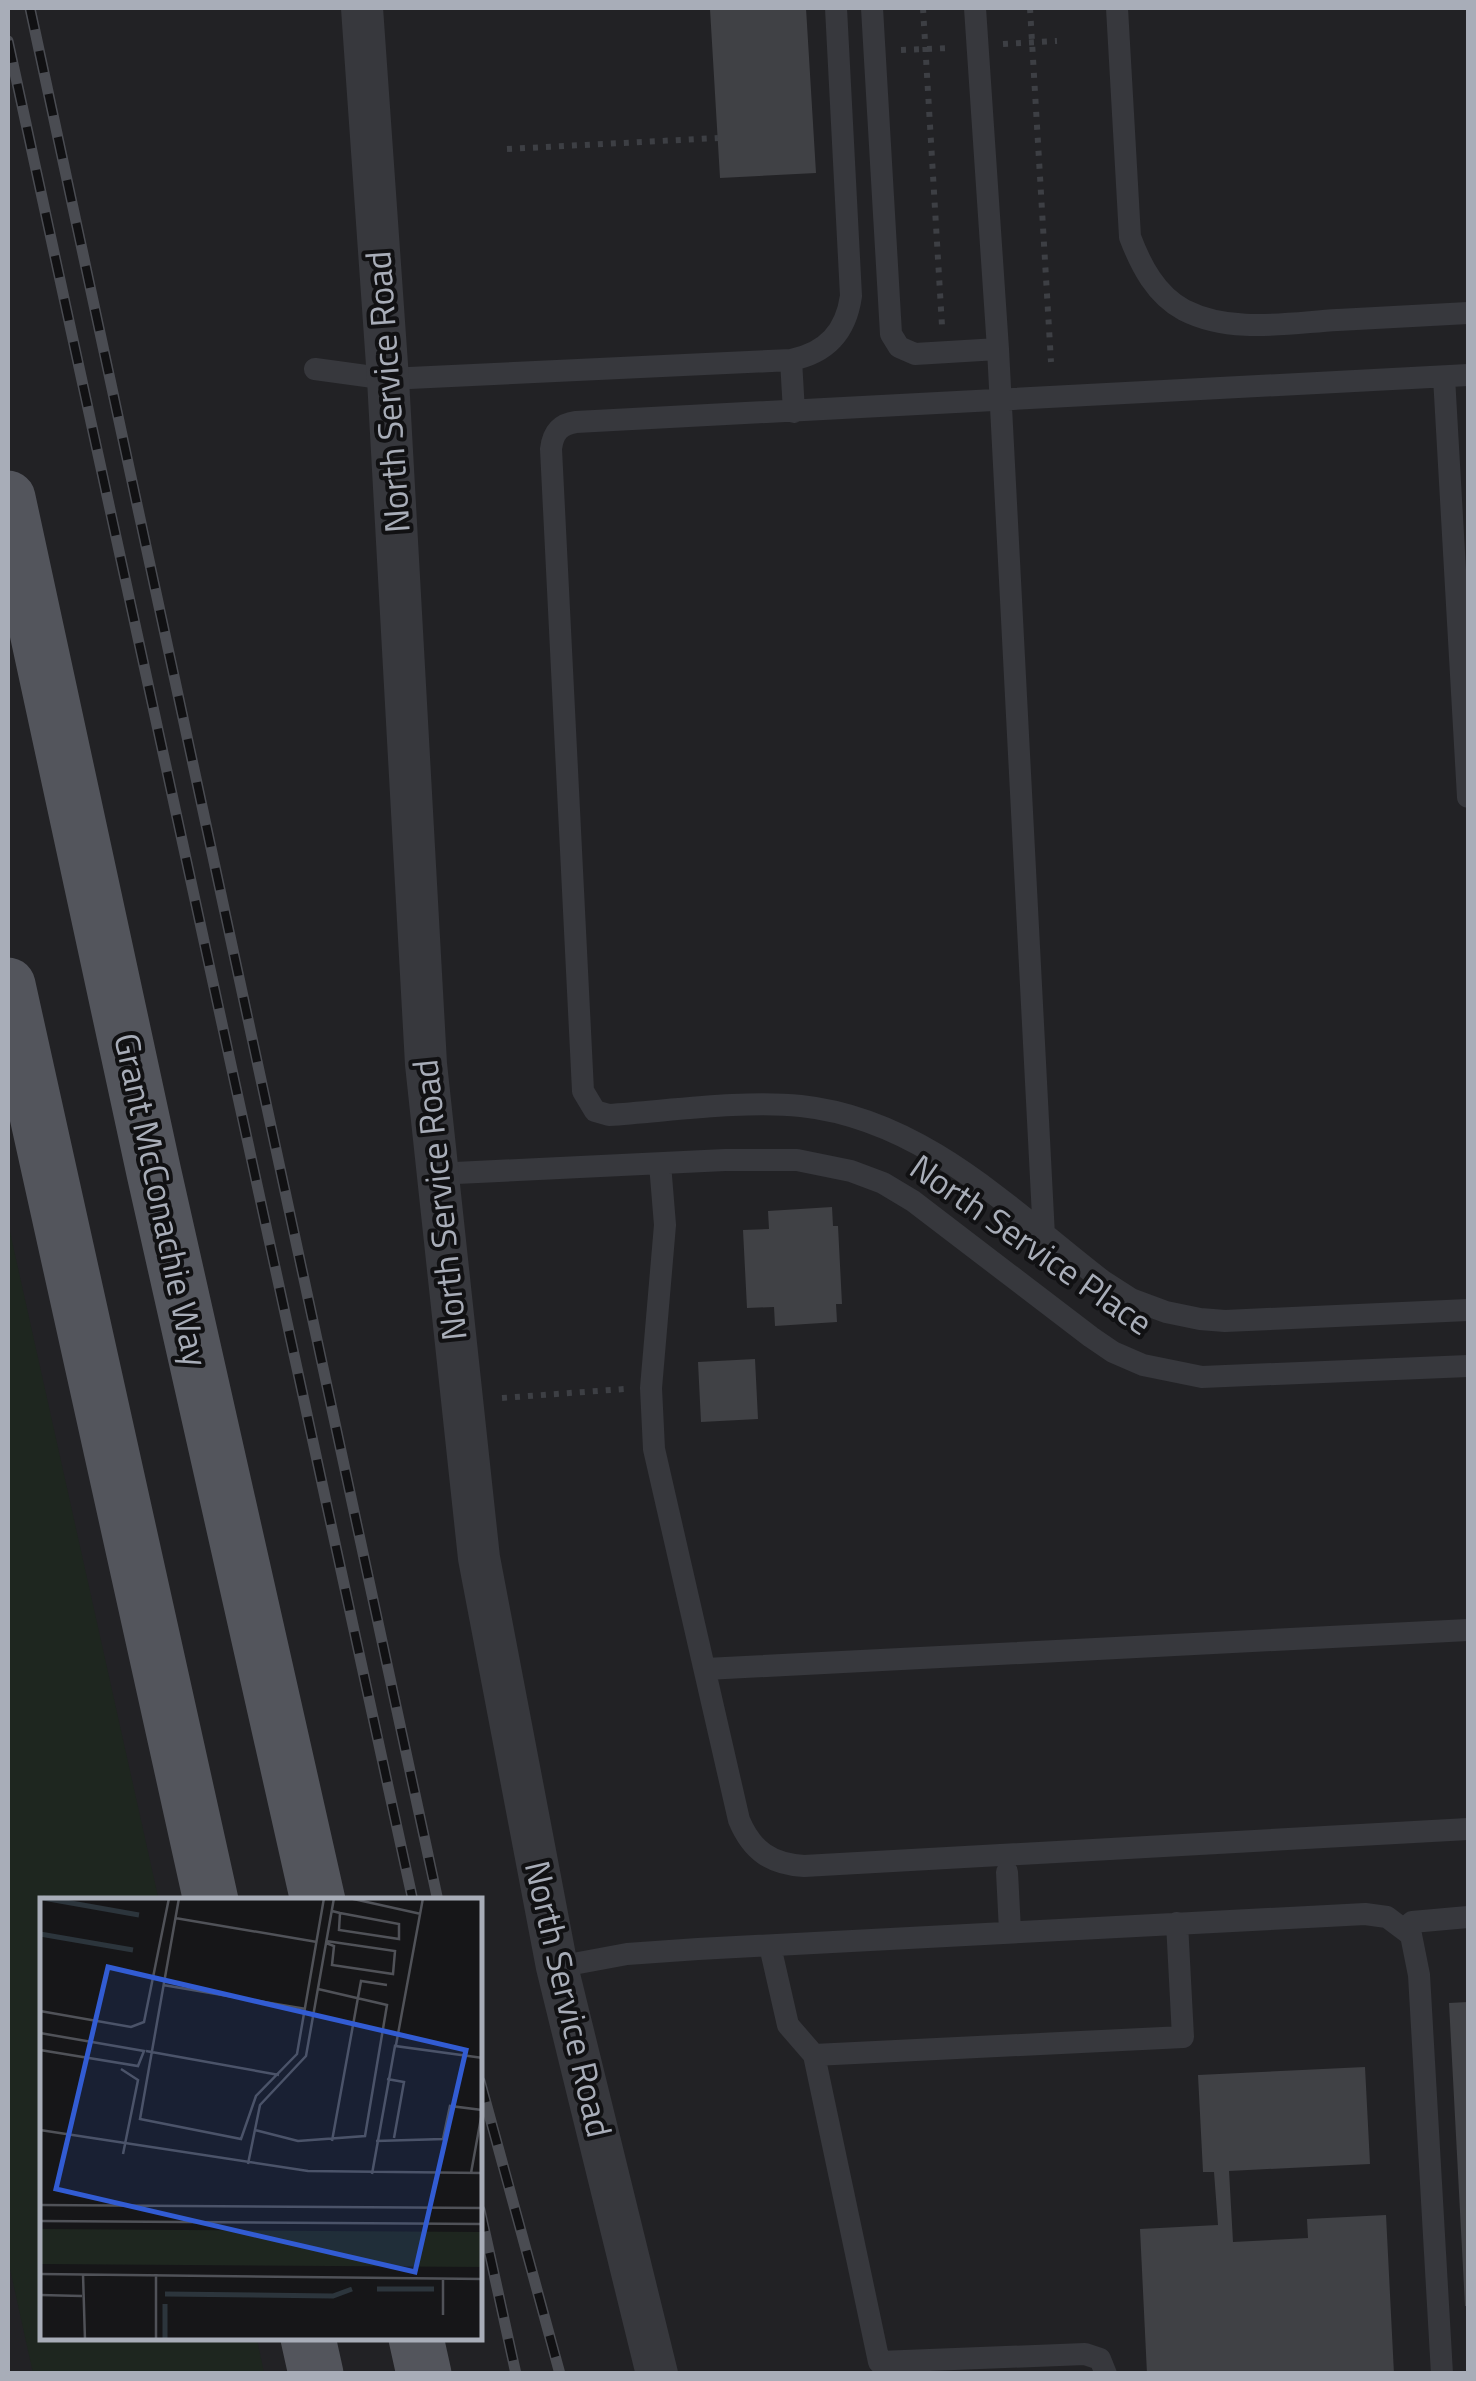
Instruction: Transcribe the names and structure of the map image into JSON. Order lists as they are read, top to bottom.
{
  "streets": {
    "main road": ["Grant McConachie Way"],
    "street": ["North Service Road"],
    "lane": ["North Service Place"]
  },
  "crossings": [
    ["North Service Road", "North Service Place"]
  ]
}
